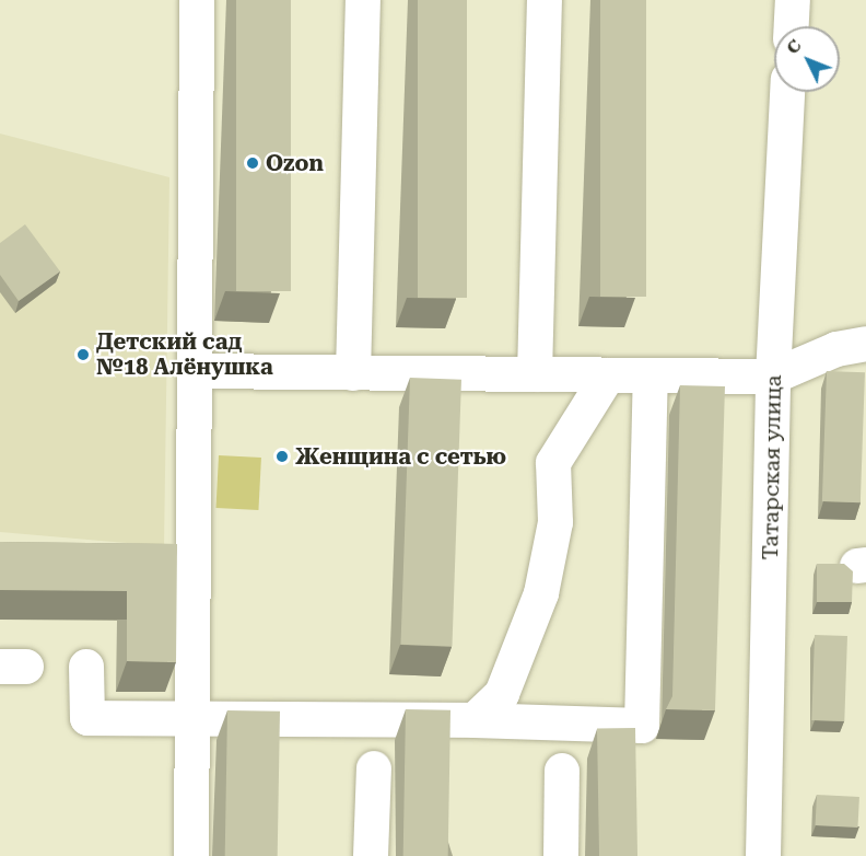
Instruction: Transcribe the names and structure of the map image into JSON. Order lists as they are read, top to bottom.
{
  "streets": {
    "street": ["Татарская улица"]
  },
  "places": ["Ozon", "Детский сад №18 Алёнушка", "Женщина с сетью"],
  "north": "top left"
}
